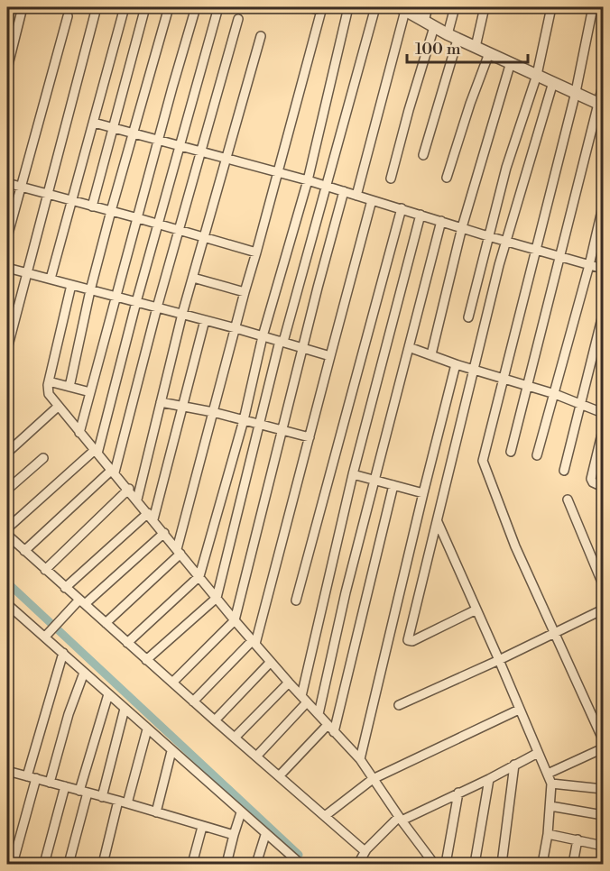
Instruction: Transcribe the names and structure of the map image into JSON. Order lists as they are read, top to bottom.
{
  "scale_bar": "100 m"
}
